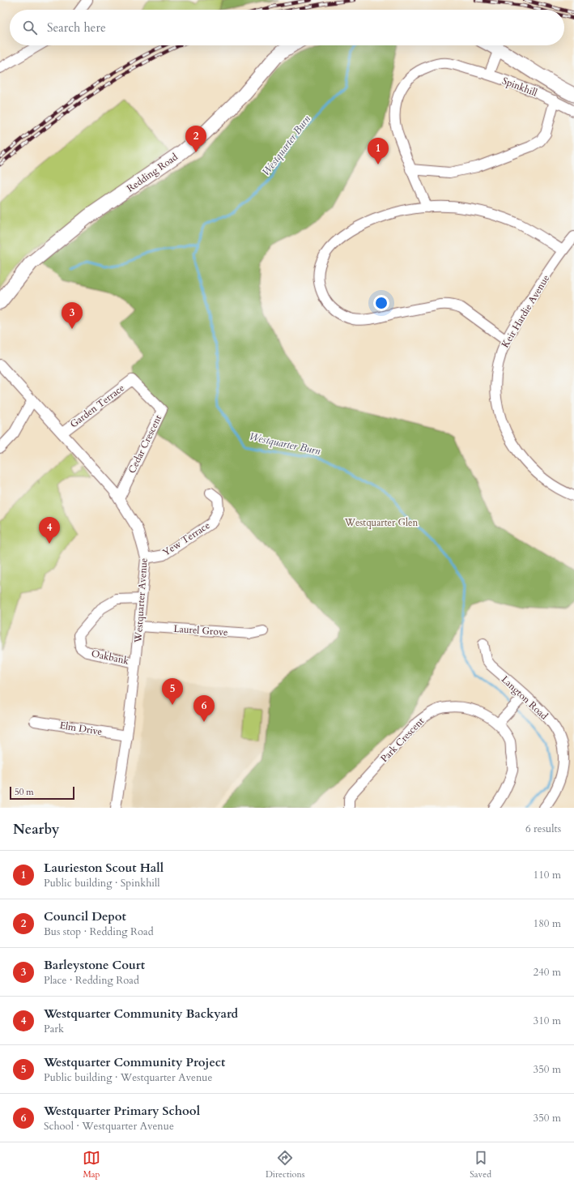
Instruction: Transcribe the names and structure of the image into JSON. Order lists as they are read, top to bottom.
{
  "streets": {
    "main road": ["Redding Road"],
    "street": [
      "Spinkhill",
      "Keir Hardie Avenue",
      "Garden Terrace",
      "Cedar Crescent",
      "Yew Terrace",
      "Westquarter Avenue",
      "Laurel Grove",
      "Oakbank",
      "Langton Road",
      "Elm Drive",
      "Park Crescent"
    ]
  },
  "crossings": [
    ["Garden Terrace", "Cedar Crescent"],
    ["Garden Terrace", "Westquarter Avenue"],
    ["Cedar Crescent", "Westquarter Avenue"],
    ["Yew Terrace", "Westquarter Avenue"],
    ["Westquarter Avenue", "Laurel Grove"],
    ["Westquarter Avenue", "Oakbank"],
    ["Westquarter Avenue", "Elm Drive"]
  ],
  "water": ["Westquarter Burn"],
  "parks": ["Westquarter Glen"],
  "scale_bar": "50 m",
  "page": {
    "search": "Search here",
    "pins": [
      "2",
      "1",
      "3",
      "4",
      "5",
      "6"
    ],
    "scale": "50 m",
    "heading": ["Nearby", "6 results"],
    "list": [
      {
        "mark": "1",
        "name": "Laurieston Scout Hall",
        "note": "Public building · Spinkhill",
        "value": "110 m"
      },
      {
        "mark": "2",
        "name": "Council Depot",
        "note": "Bus stop · Redding Road",
        "value": "180 m"
      },
      {
        "mark": "3",
        "name": "Barleystone Court",
        "note": "Place · Redding Road",
        "value": "240 m"
      },
      {
        "mark": "4",
        "name": "Westquarter Community Backyard",
        "note": "Park",
        "value": "310 m"
      },
      {
        "mark": "5",
        "name": "Westquarter Community Project",
        "note": "Public building · Westquarter Avenue",
        "value": "350 m"
      },
      {
        "mark": "6",
        "name": "Westquarter Primary School",
        "note": "School · Westquarter Avenue",
        "value": "350 m"
      }
    ],
    "nav": ["Map", "Directions", "Saved"]
  }
}
